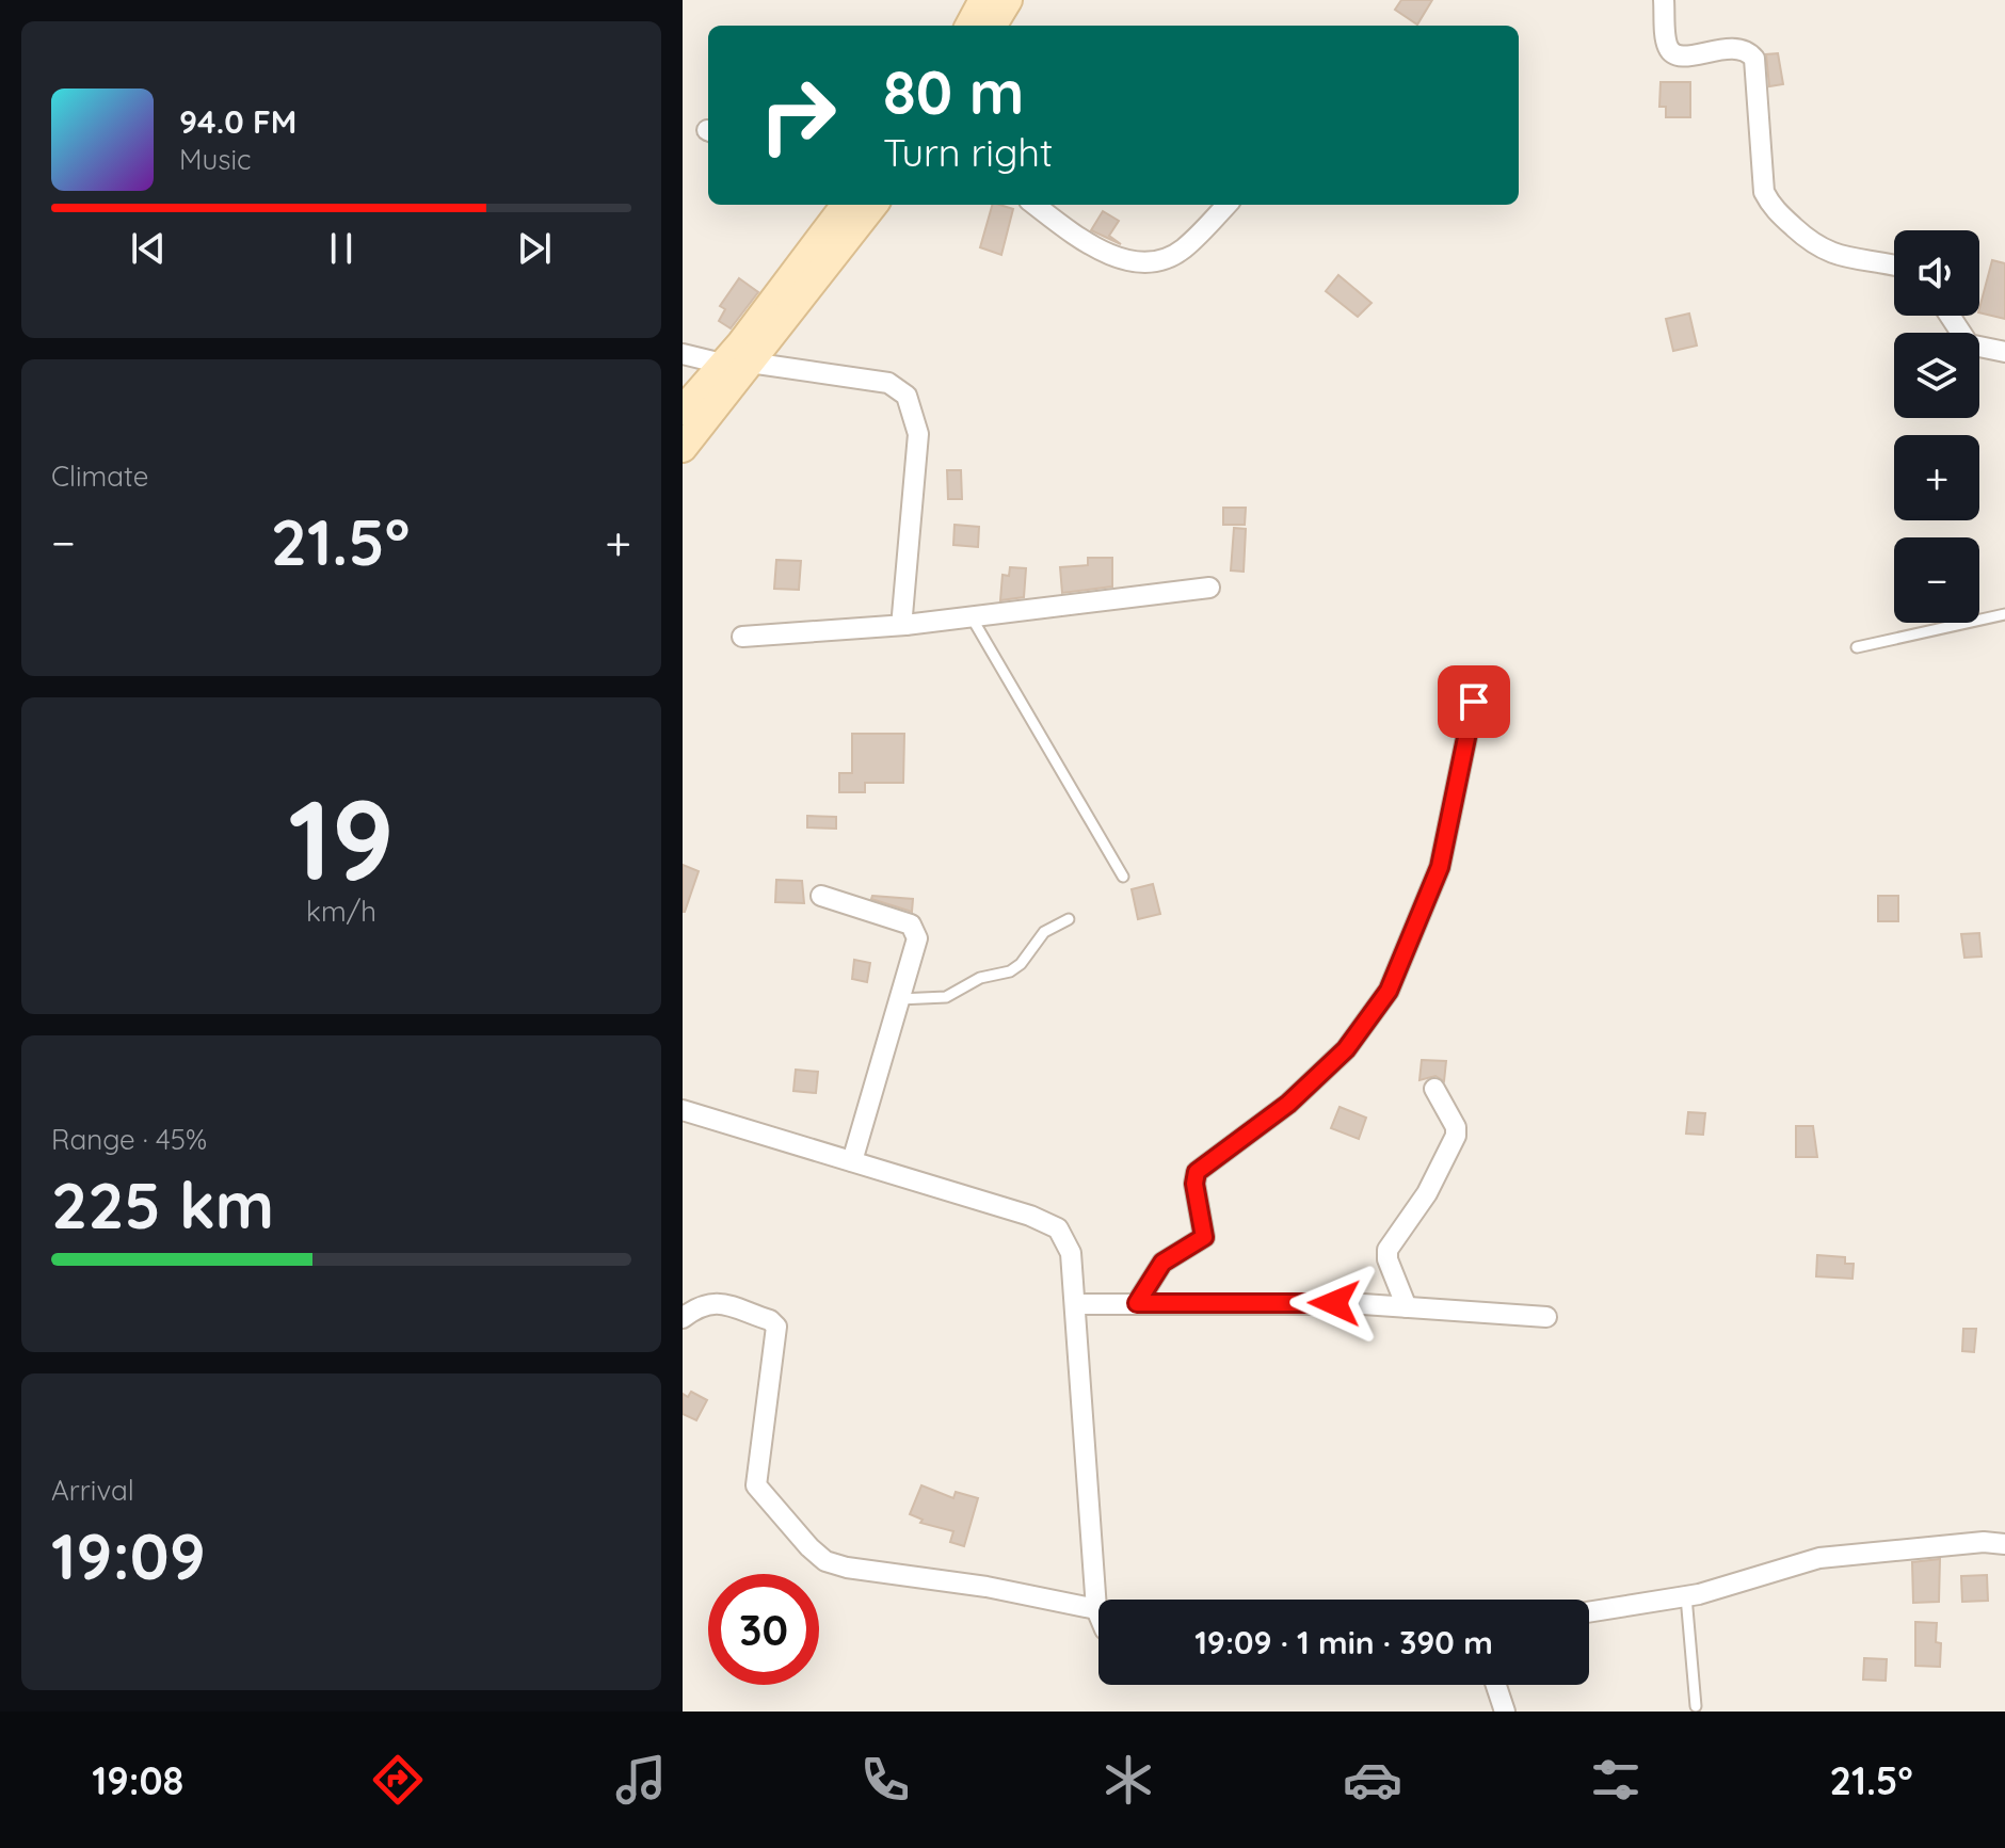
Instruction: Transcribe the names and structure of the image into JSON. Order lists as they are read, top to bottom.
{
  "page": {
    "turn": ["80 m", "Turn right"],
    "song": ["94.0 FM", "Music"],
    "map_buttons": ["+", "−"],
    "tile": [
      "Climate",
      ["19", "km/h"],
      ["Range · 45%", "225 km"],
      ["Arrival", "19:09"]
    ],
    "heat": ["−", "21.5°", "+"],
    "limit": "30",
    "trip": "19:09 · 1 min · 390 m",
    "tabs": ["19:08", "21.5°"]
  }
}
